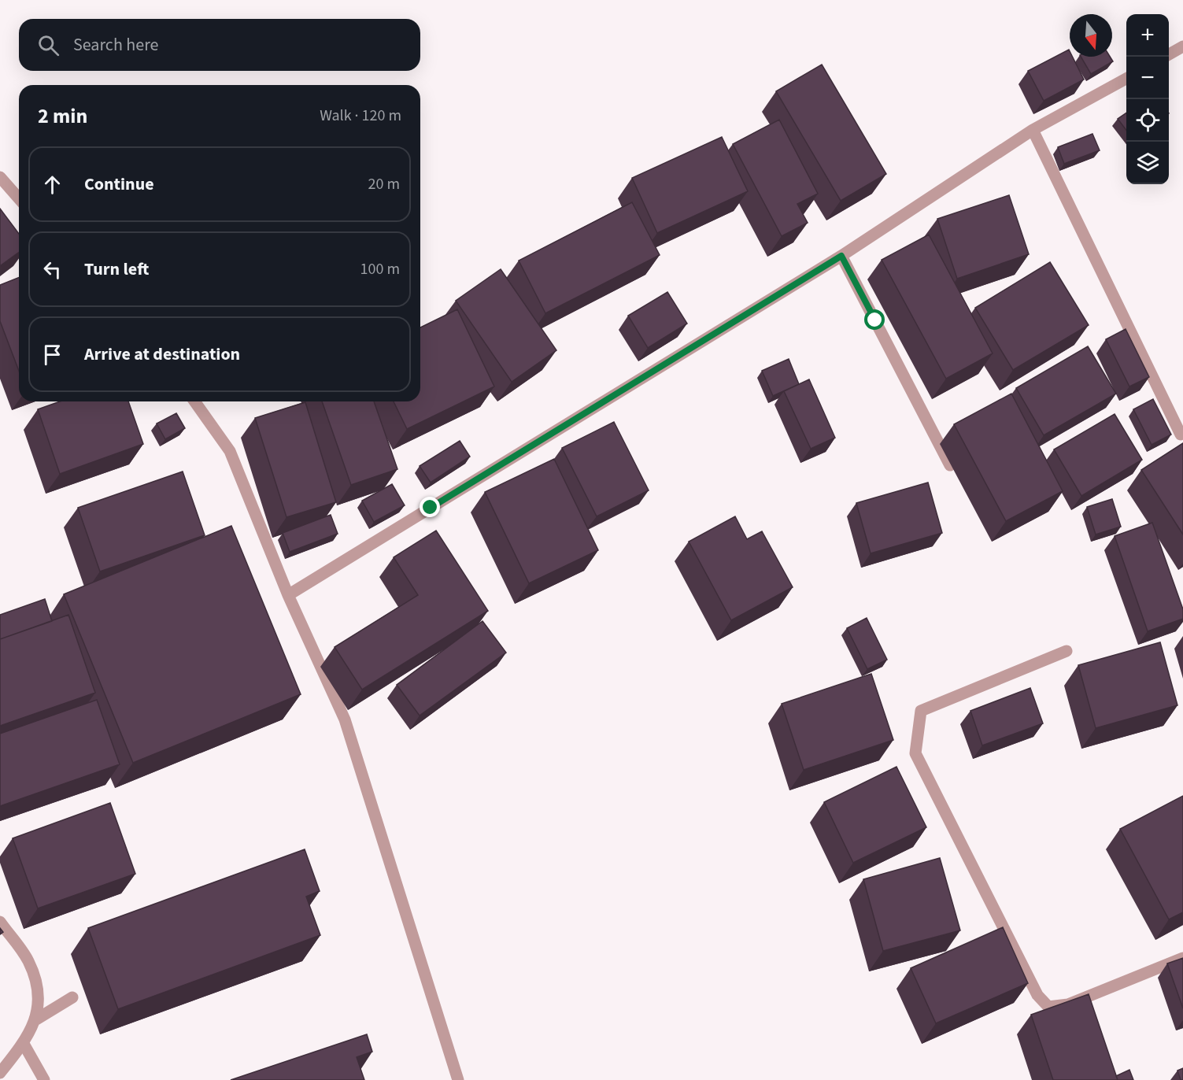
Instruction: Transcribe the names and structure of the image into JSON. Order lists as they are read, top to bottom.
{
  "north": "bottom",
  "page": {
    "map_buttons": ["+", "−"],
    "search": "Search here",
    "heading": ["2 min", "Walk · 120 m"],
    "list": [
      ["Continue", "20 m"],
      ["Turn left", "100 m"],
      "Arrive at destination"
    ]
  }
}
